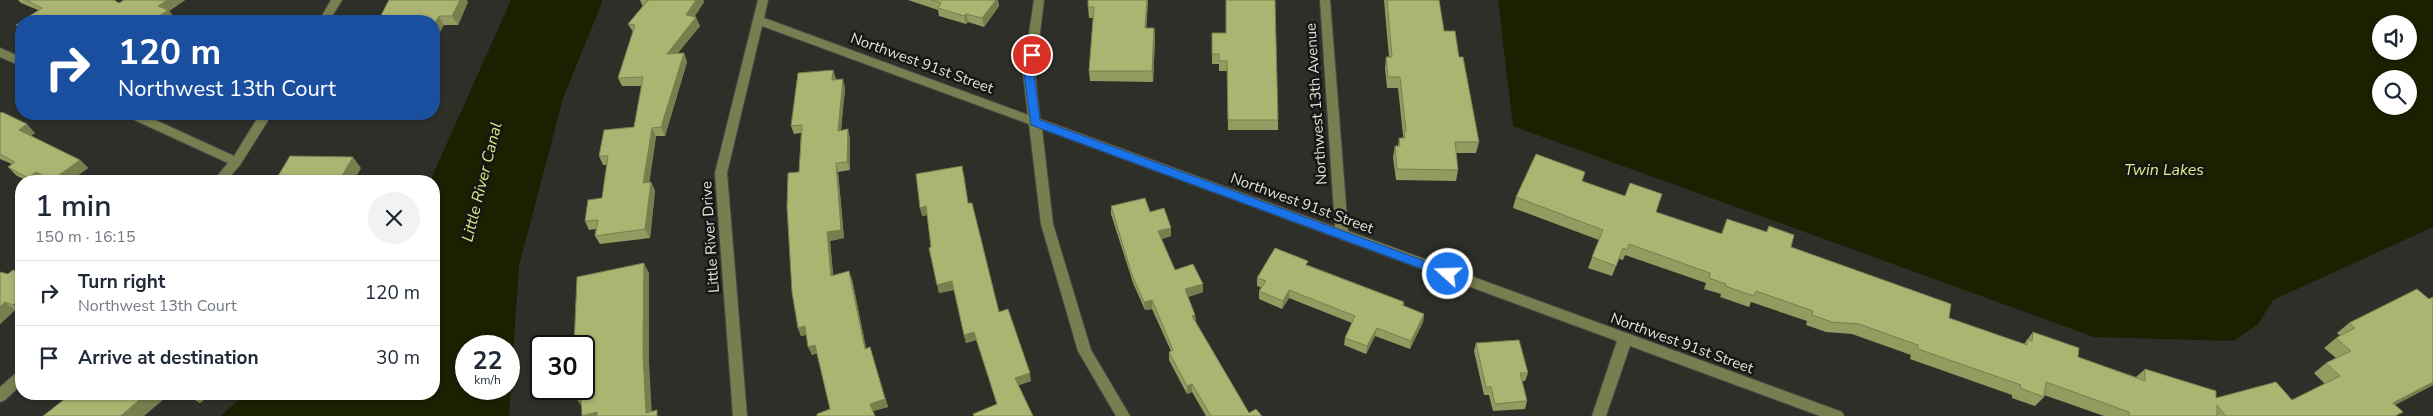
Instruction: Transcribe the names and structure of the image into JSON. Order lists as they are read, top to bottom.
{
  "streets": {
    "street": ["Northwest 91st Street", "Northwest 13th Avenue", "Little River Drive"]
  },
  "crossings": [
    ["Northwest 91st Street", "Northwest 13th Avenue"],
    ["Northwest 91st Street", "Little River Drive"]
  ],
  "water": ["Twin Lakes", "Little River Canal"],
  "page": {
    "turn": ["120 m", "Northwest 13th Court"],
    "heading": ["1 min", "150 m · 16:15"],
    "list": [
      {
        "name": "Turn right",
        "note": "Northwest 13th Court",
        "value": "120 m"
      },
      {
        "name": "Arrive at destination",
        "value": "30 m"
      }
    ],
    "speed": "22 km/h",
    "limit": "30"
  }
}
